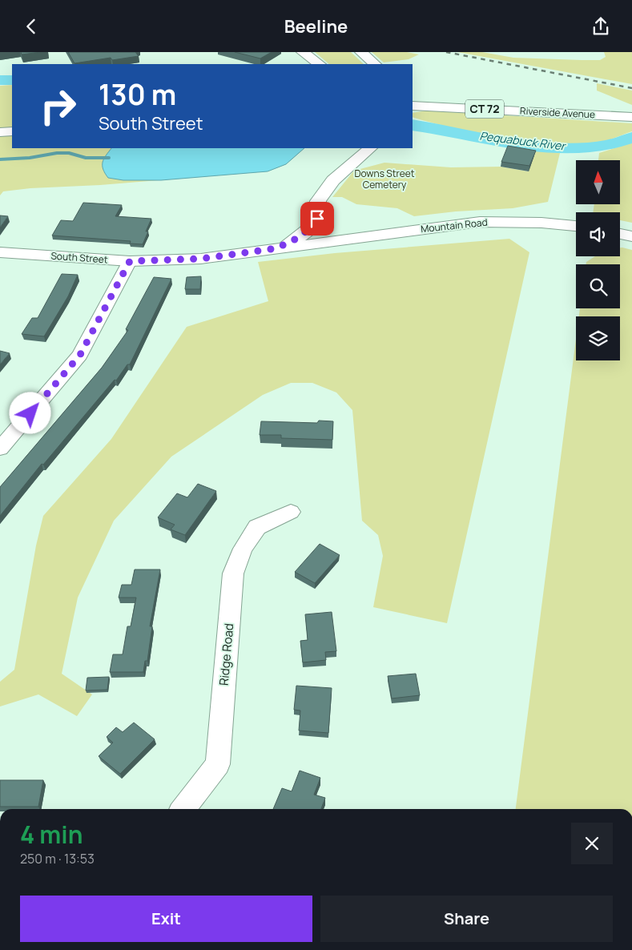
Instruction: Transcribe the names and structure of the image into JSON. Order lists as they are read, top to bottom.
{
  "streets": {
    "main road": [
      "CT 72",
      "Riverside Avenue",
      "Mountain Road",
      "South Street"
    ],
    "street": ["Ridge Road"]
  },
  "crossings": [
    ["Mountain Road", "South Street"]
  ],
  "water": ["Pequabuck River"],
  "parks": ["Downs Street Cemetery"],
  "north": "top",
  "page": {
    "header": "Beeline",
    "turn": ["130 m", "South Street"],
    "heading": ["4 min", "250 m · 13:53"],
    "buttons": ["Exit", "Share"]
  }
}
